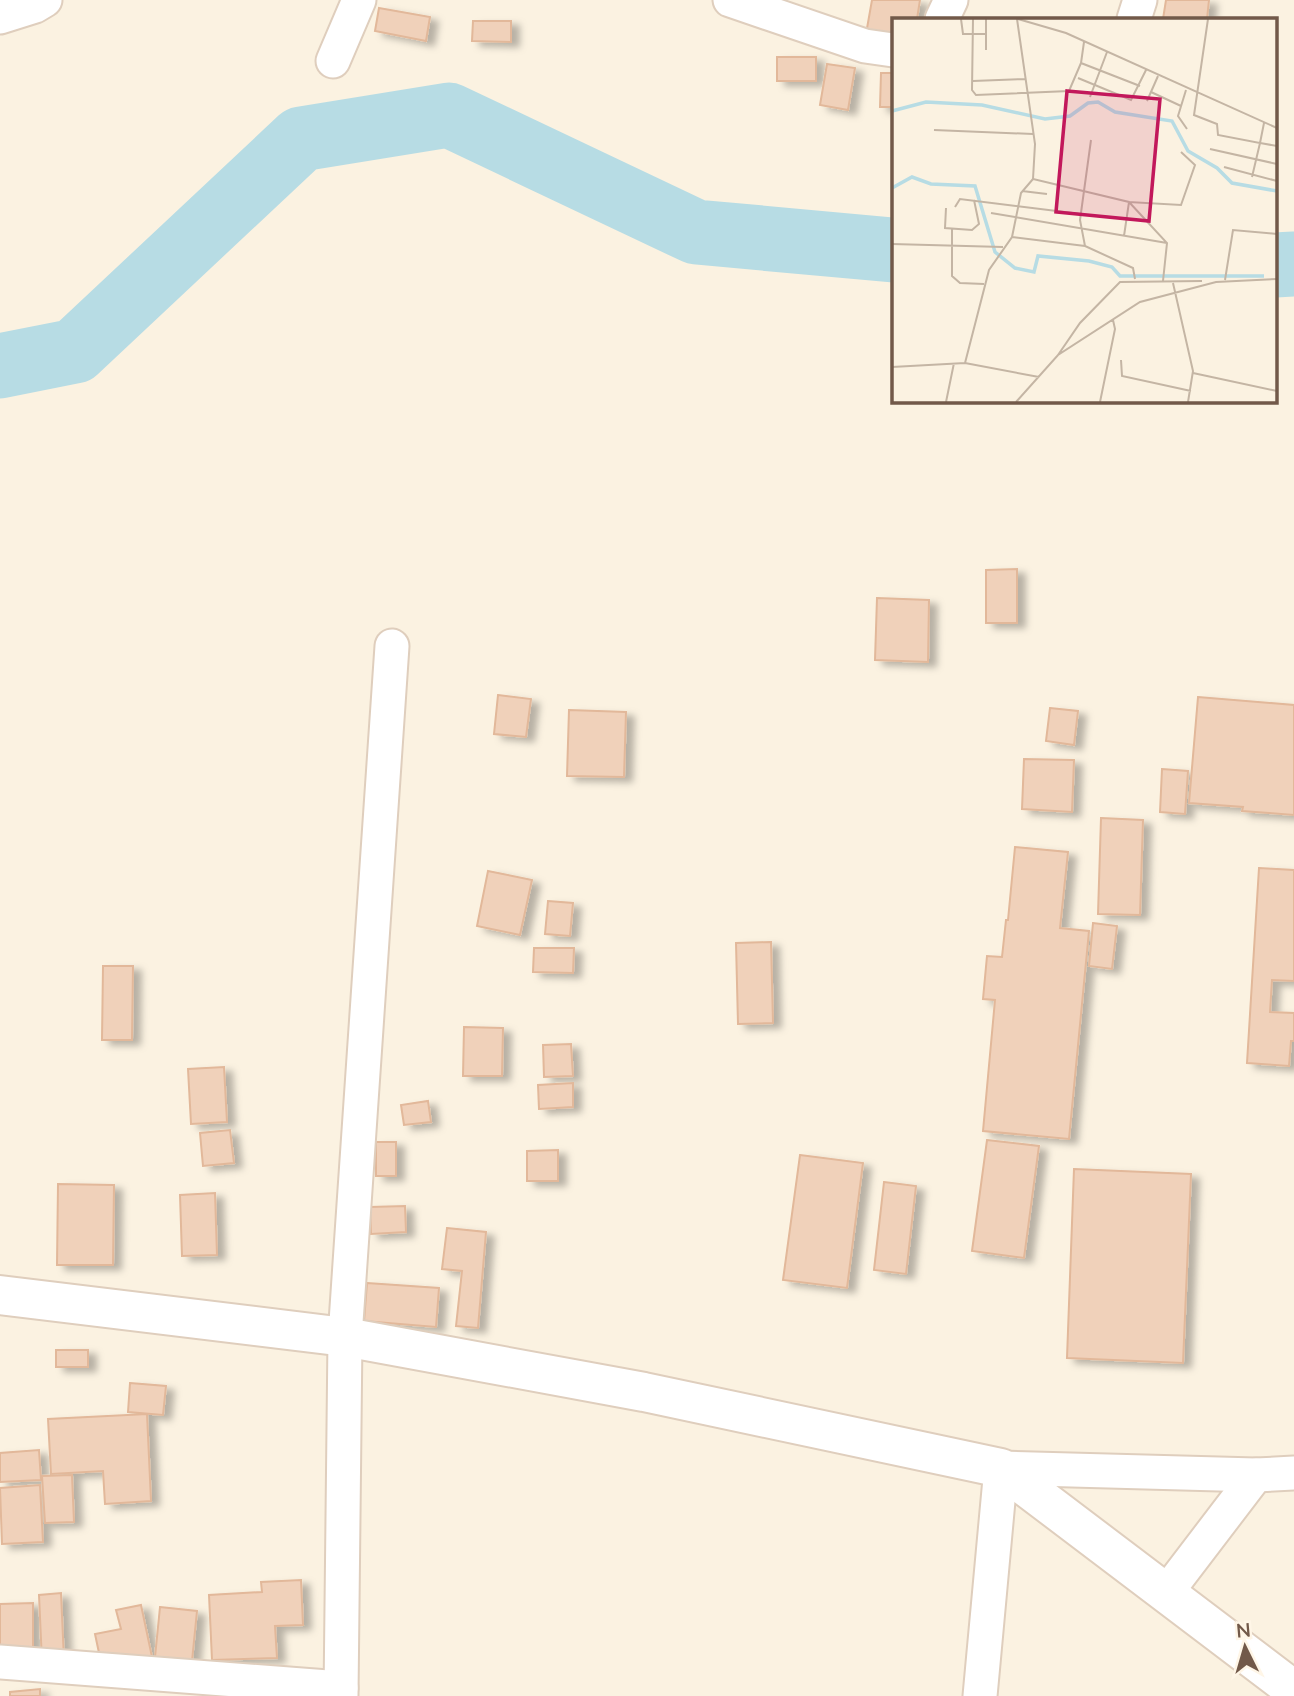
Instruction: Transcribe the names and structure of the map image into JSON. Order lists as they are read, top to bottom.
{
  "north": "top"
}
